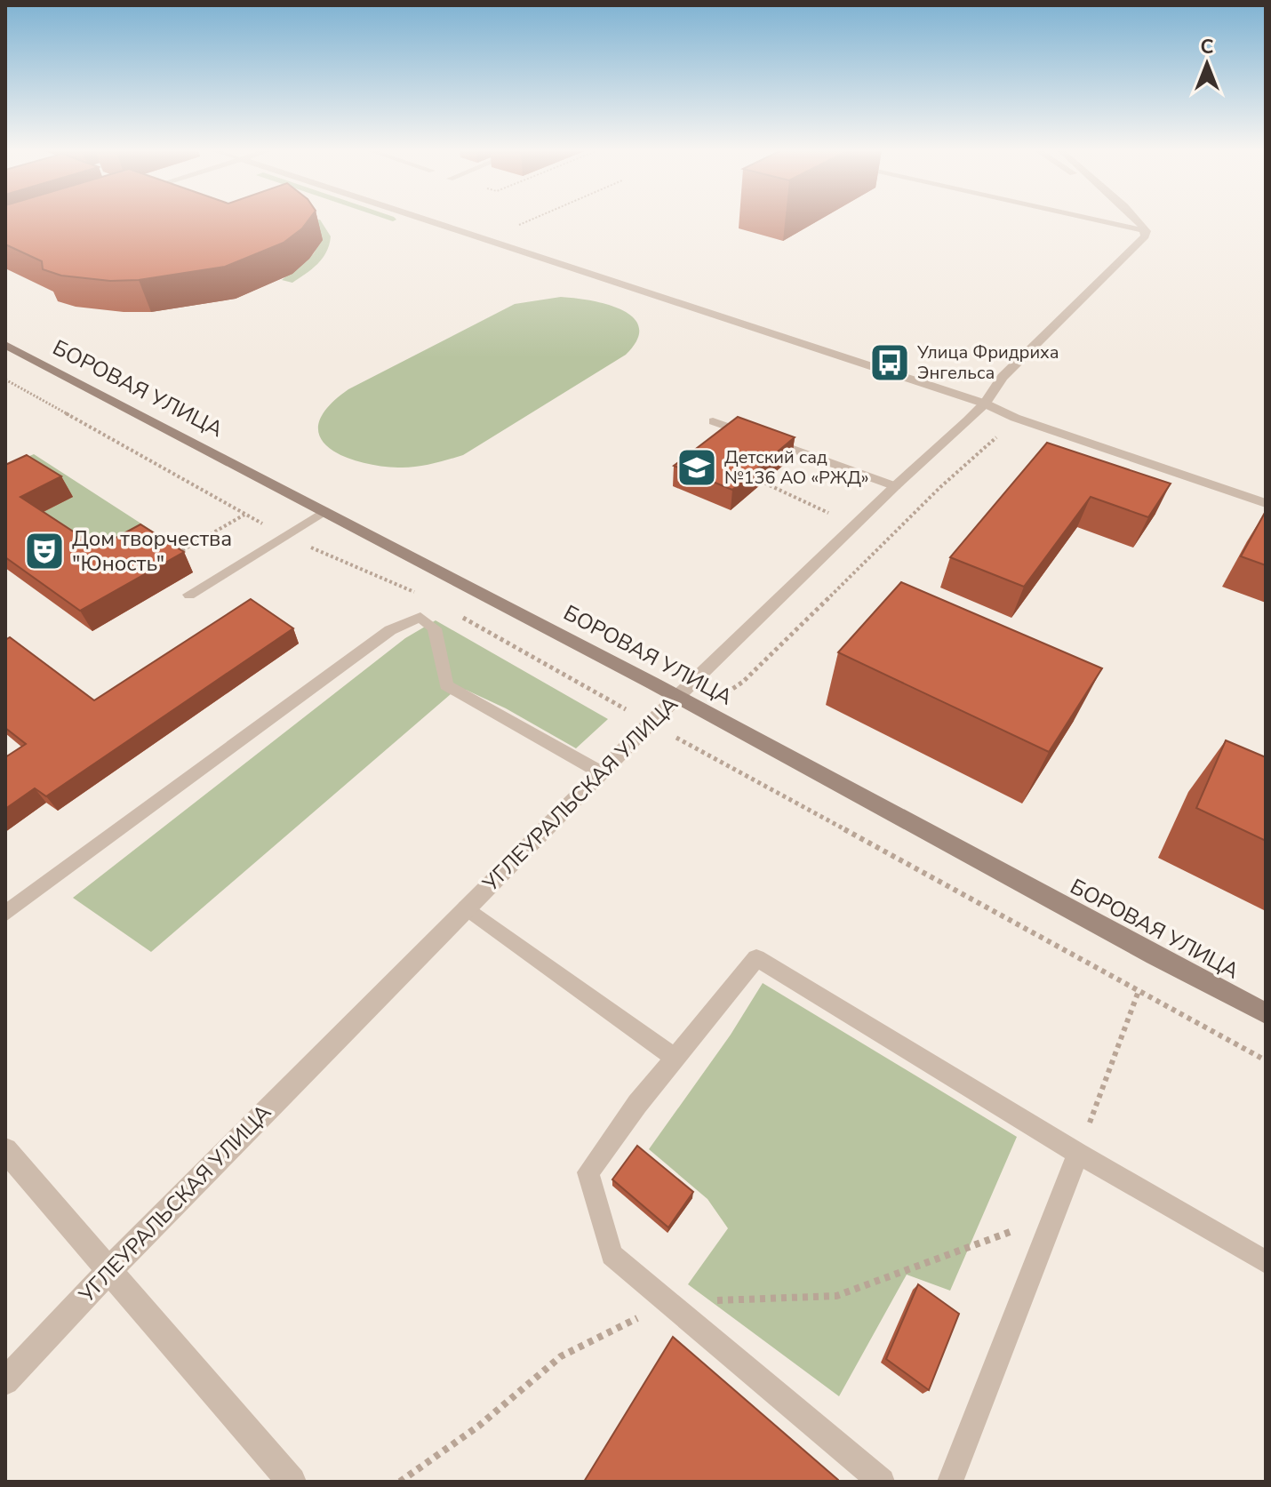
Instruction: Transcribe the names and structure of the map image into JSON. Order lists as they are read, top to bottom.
{
  "streets": {
    "main road": ["БОРОВАЯ УЛИЦА"],
    "street": ["УГЛЕУРАЛЬСКАЯ УЛИЦА"]
  },
  "crossings": [
    ["БОРОВАЯ УЛИЦА", "УГЛЕУРАЛЬСКАЯ УЛИЦА"]
  ],
  "places": {
    "bus stop": ["Улица Фридриха Энгельса"],
    "school or university": ["Детский сад №136 АО «РЖД»"],
    "theatre": ["Дом творчества \"Юность\""]
  },
  "north": "top"
}
